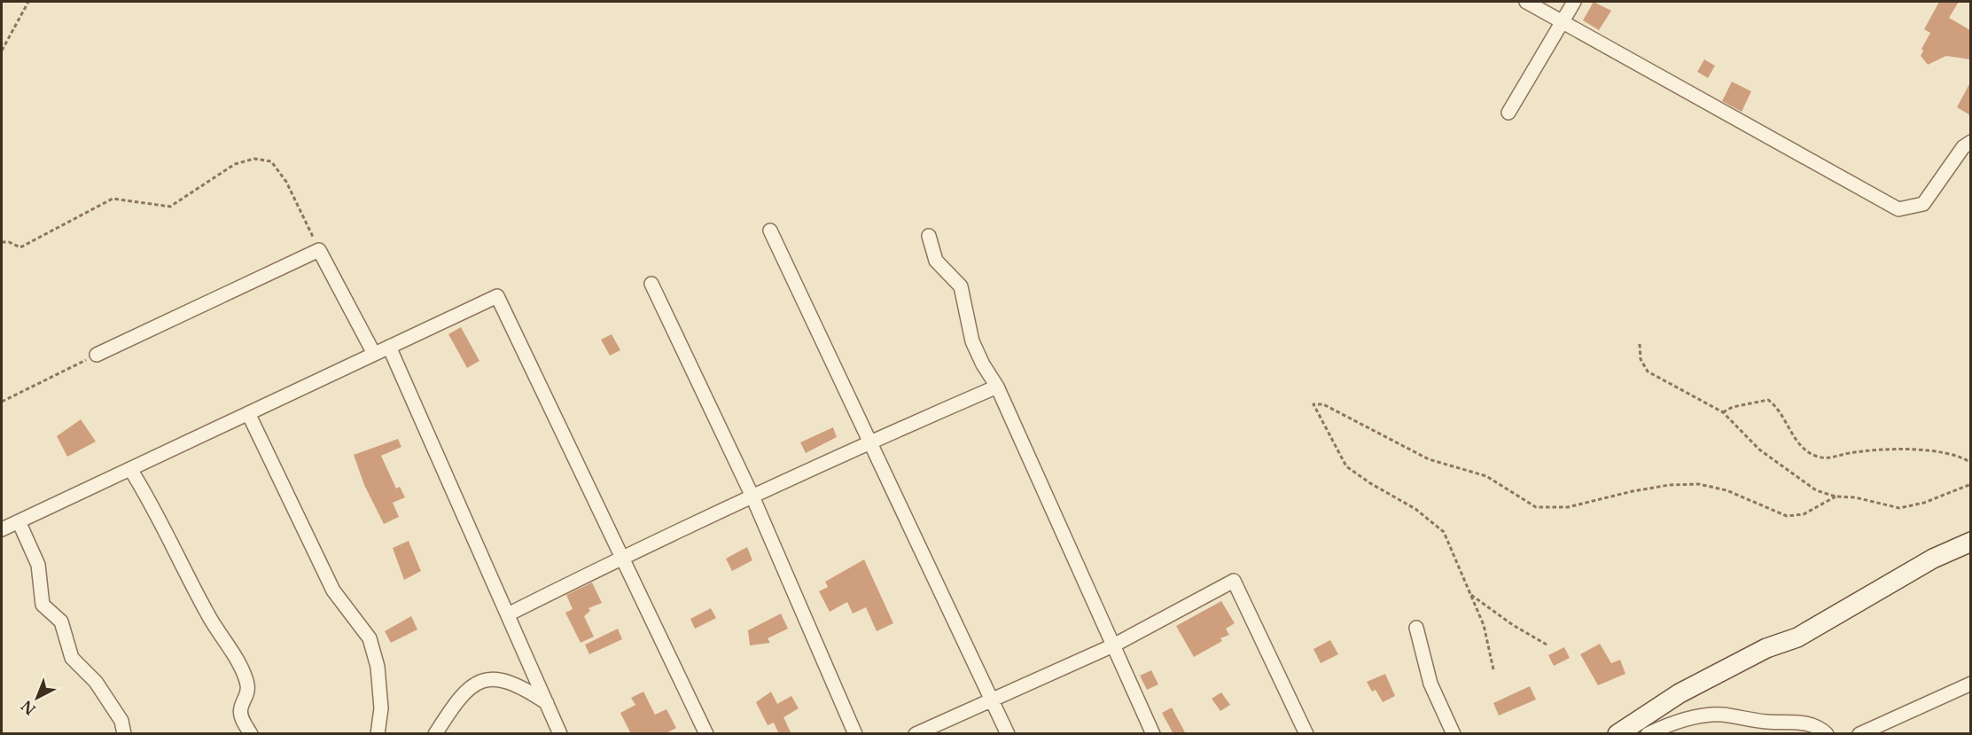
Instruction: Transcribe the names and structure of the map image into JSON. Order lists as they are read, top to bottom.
{
  "north": "bottom left"
}
